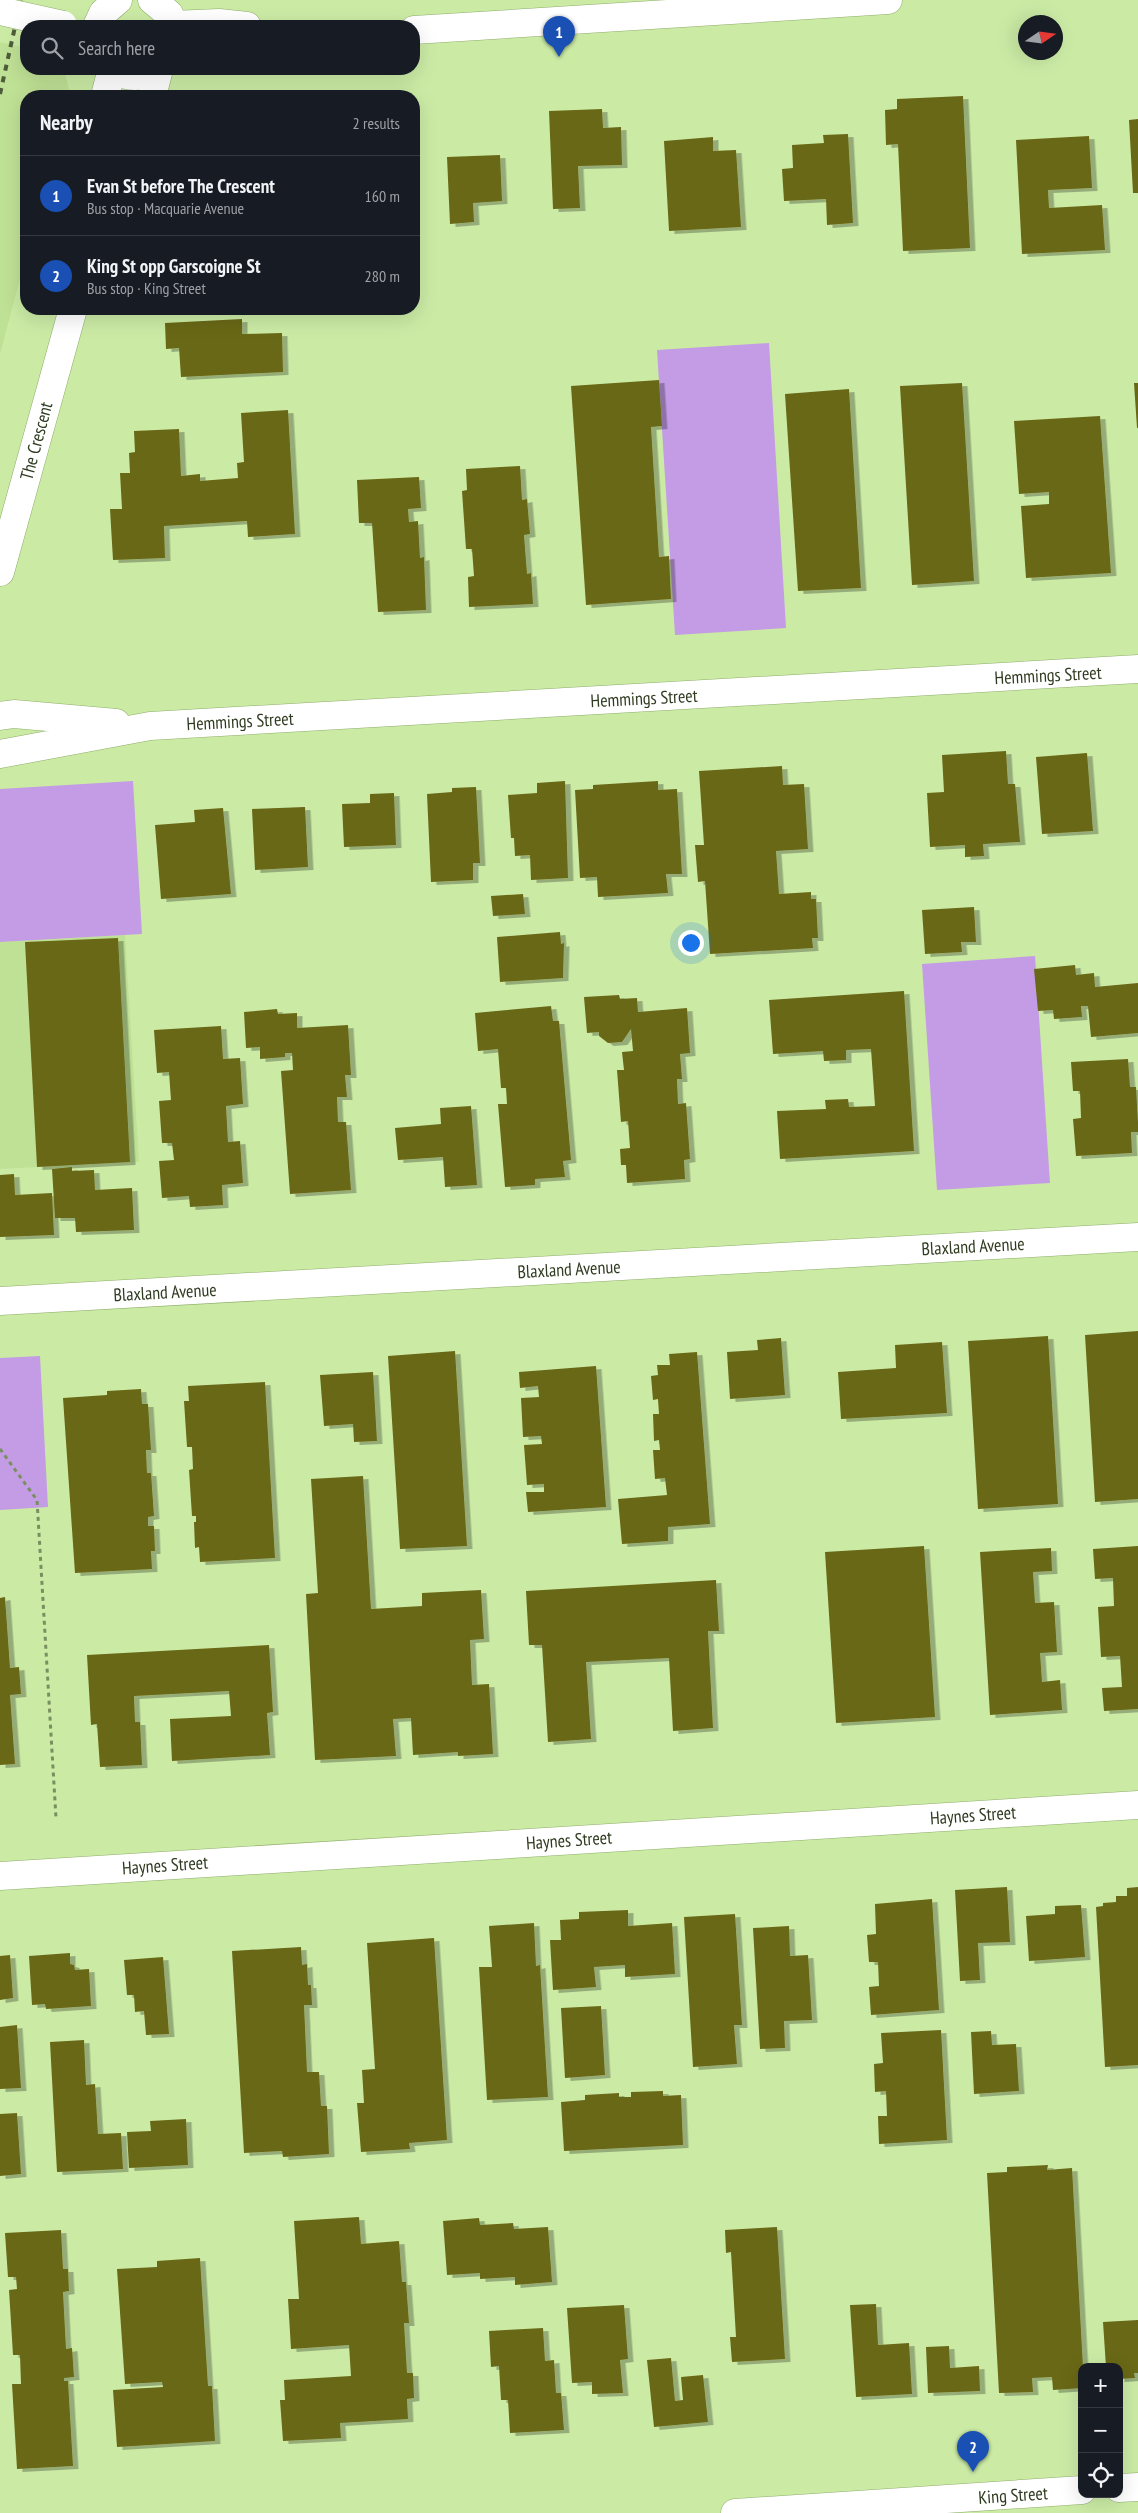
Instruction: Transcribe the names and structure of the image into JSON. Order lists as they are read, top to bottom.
{
  "streets": {
    "street": [
      "The Crescent",
      "Hemmings Street",
      "Blaxland Avenue",
      "Haynes Street",
      "King Street"
    ]
  },
  "north": "right",
  "page": {
    "pins": ["1", "2"],
    "search": "Search here",
    "heading": ["Nearby", "2 results"],
    "list": [
      {
        "mark": "1",
        "name": "Evan St before The Crescent",
        "note": "Bus stop · Macquarie Avenue",
        "value": "160 m"
      },
      {
        "mark": "2",
        "name": "King St opp Garscoigne St",
        "note": "Bus stop · King Street",
        "value": "280 m"
      }
    ],
    "map_buttons": ["+", "−"]
  }
}
